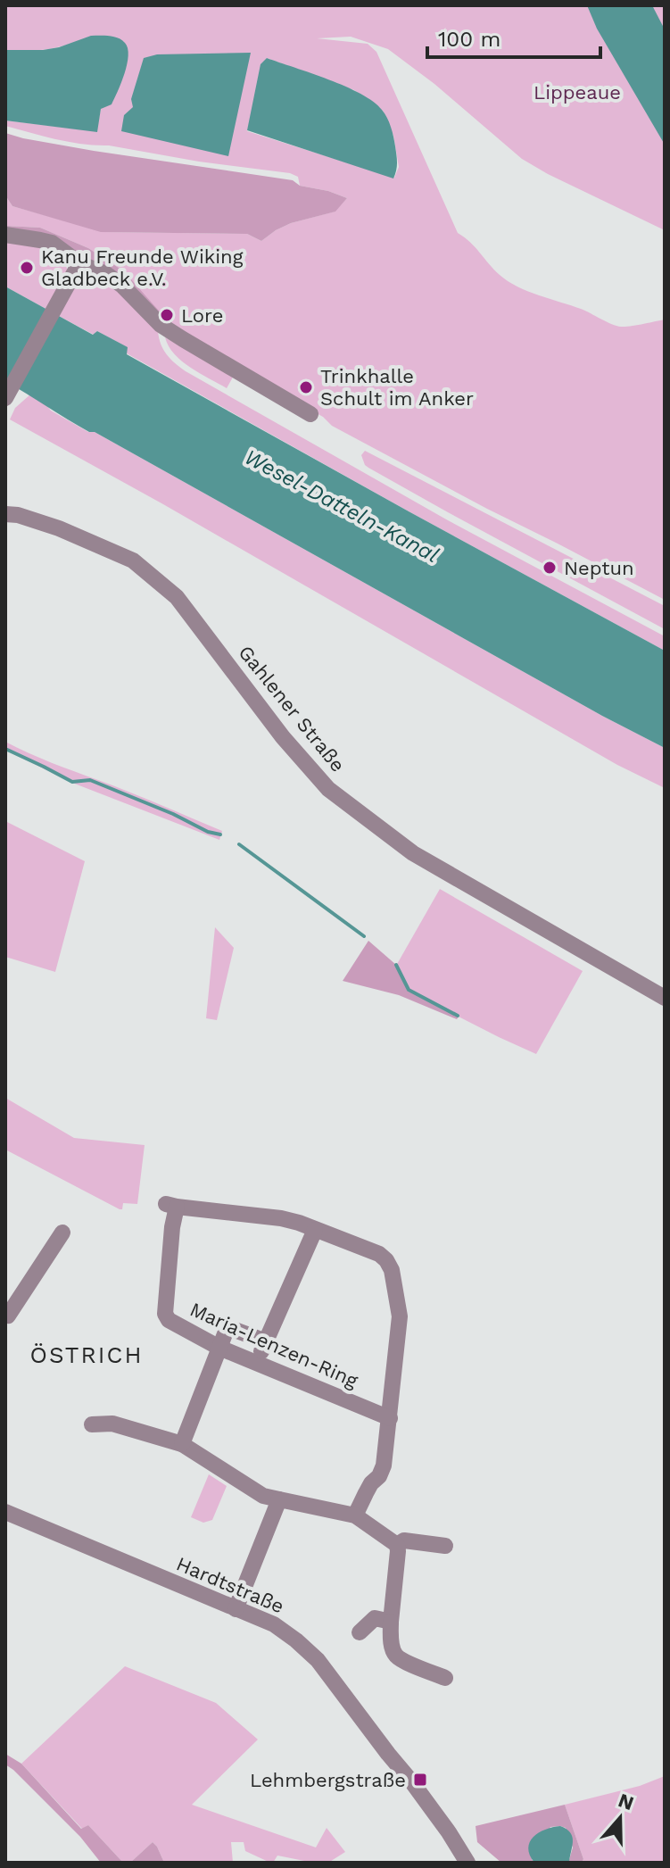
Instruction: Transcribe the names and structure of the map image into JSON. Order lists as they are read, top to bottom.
{
  "streets": {
    "street": ["Gahlener Straße", "Maria-Lenzen-Ring", "Hardtstraße"]
  },
  "districts": ["ÖSTRICH"],
  "water": ["Wesel-Datteln-Kanal"],
  "parks": ["Lippeaue"],
  "places": {
    "other": [
      "Kanu Freunde Wiking Gladbeck e.V.",
      "Lore",
      "Trinkhalle Schult im Anker",
      "Neptun"
    ],
    "transit": ["Lehmbergstraße"]
  },
  "scale_bar": "100 m",
  "north": "top"
}
